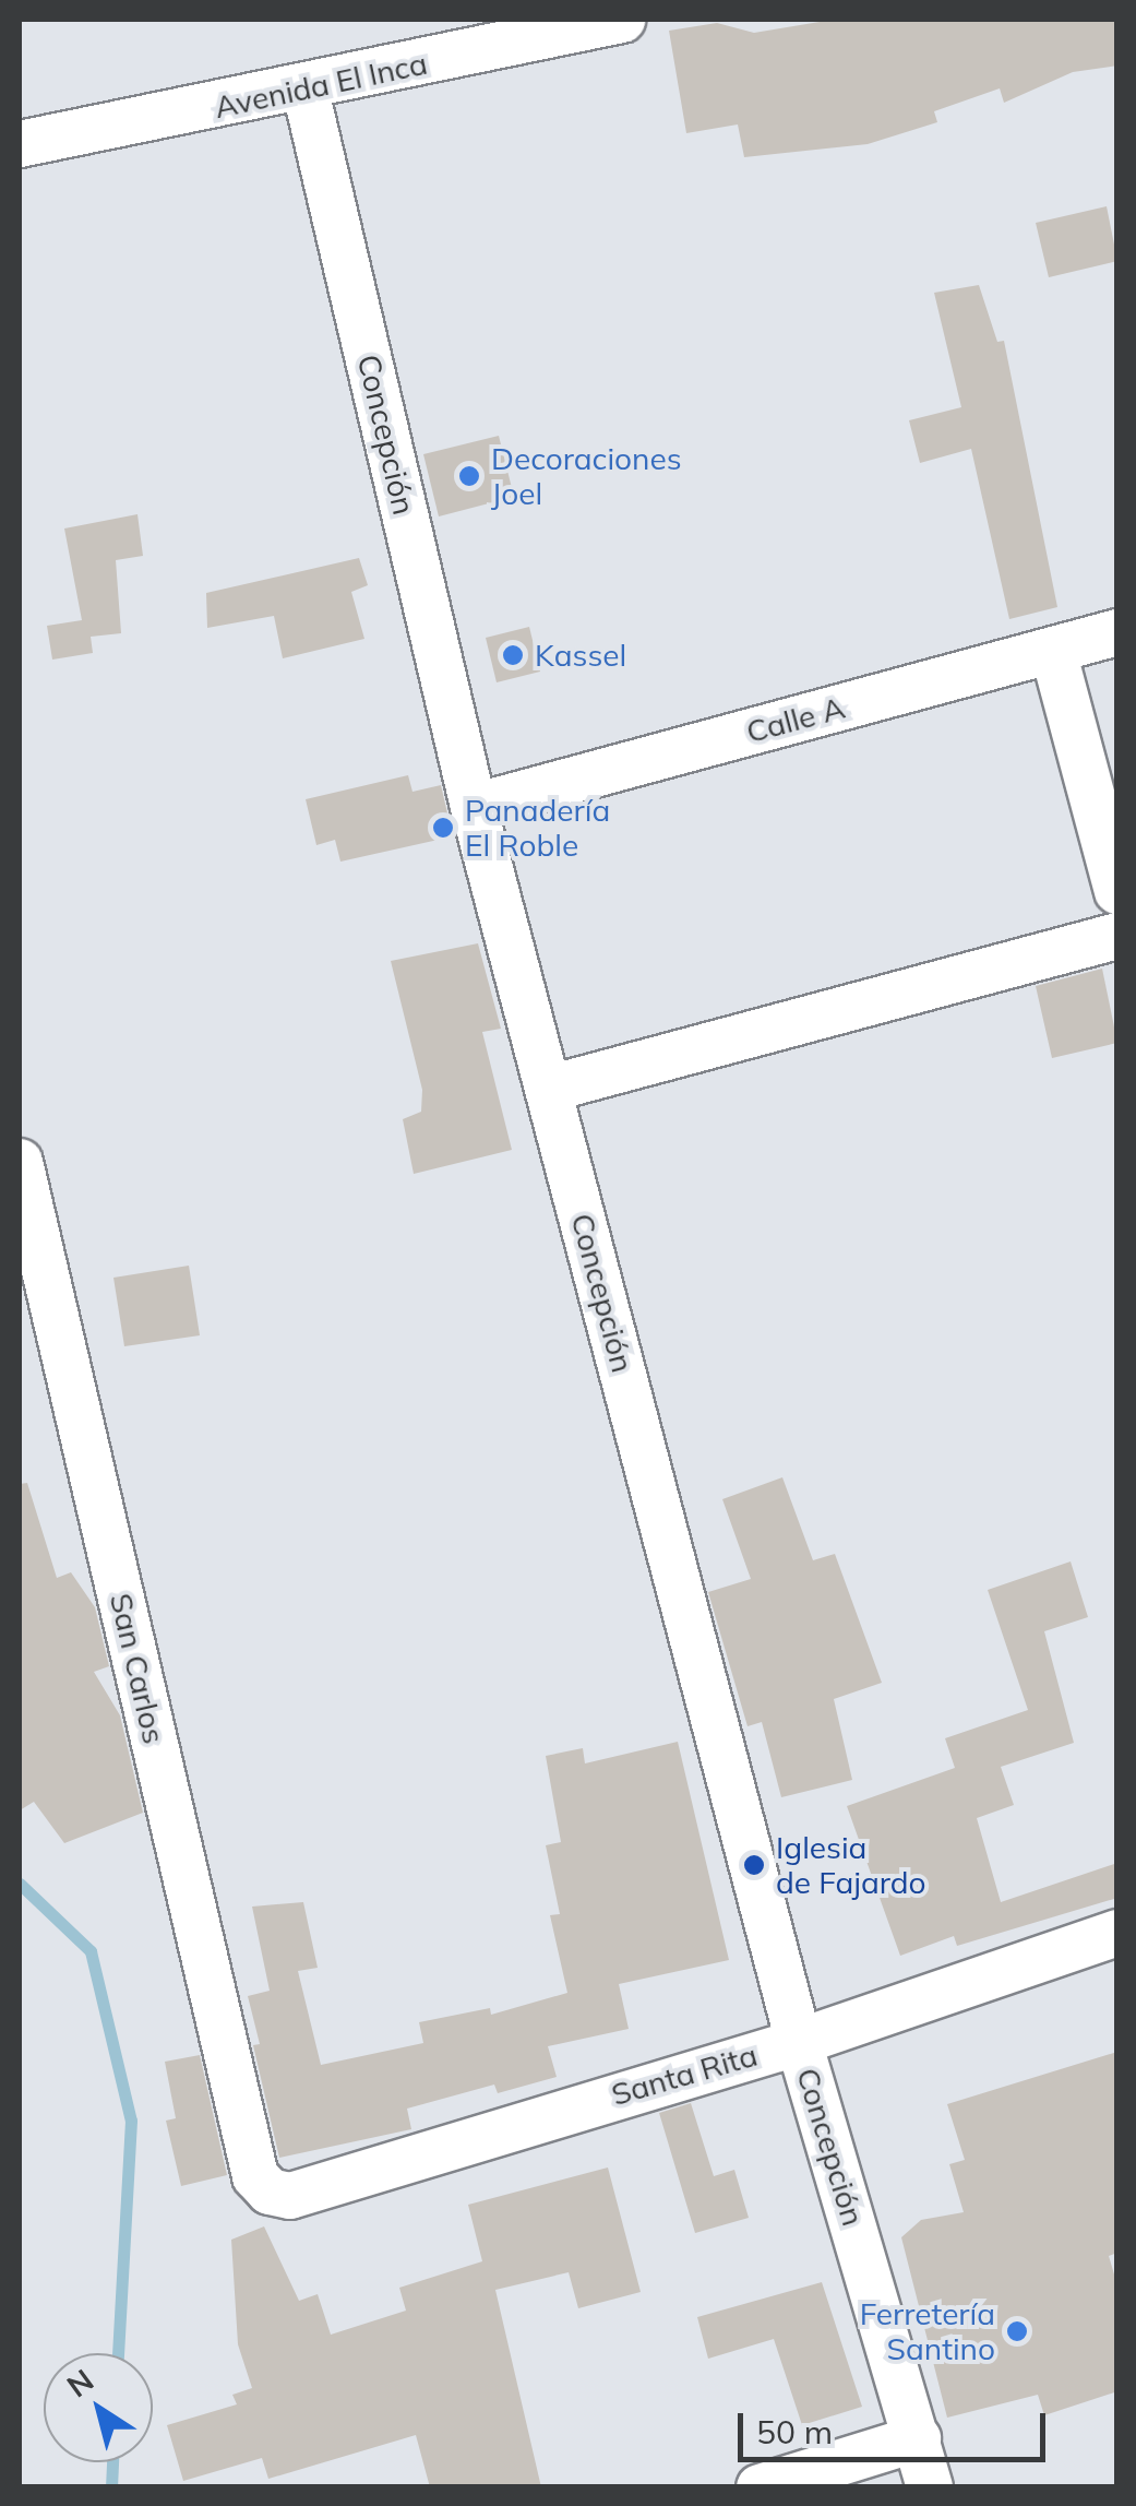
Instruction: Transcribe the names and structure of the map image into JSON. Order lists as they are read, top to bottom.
{
  "streets": {
    "street": [
      "Avenida El Inca",
      "Concepción",
      "Calle A",
      "San Carlos",
      "Santa Rita"
    ]
  },
  "crossings": [
    ["Avenida El Inca", "Concepción"],
    ["Concepción", "Calle A"],
    ["Concepción", "Santa Rita"],
    ["San Carlos", "Santa Rita"]
  ],
  "places": [
    "Decoraciones Joel",
    "Kassel",
    "Panadería El Roble",
    "Iglesia de Fajardo",
    "Ferretería Santino"
  ],
  "scale_bar": "50 m",
  "north": "top left"
}
